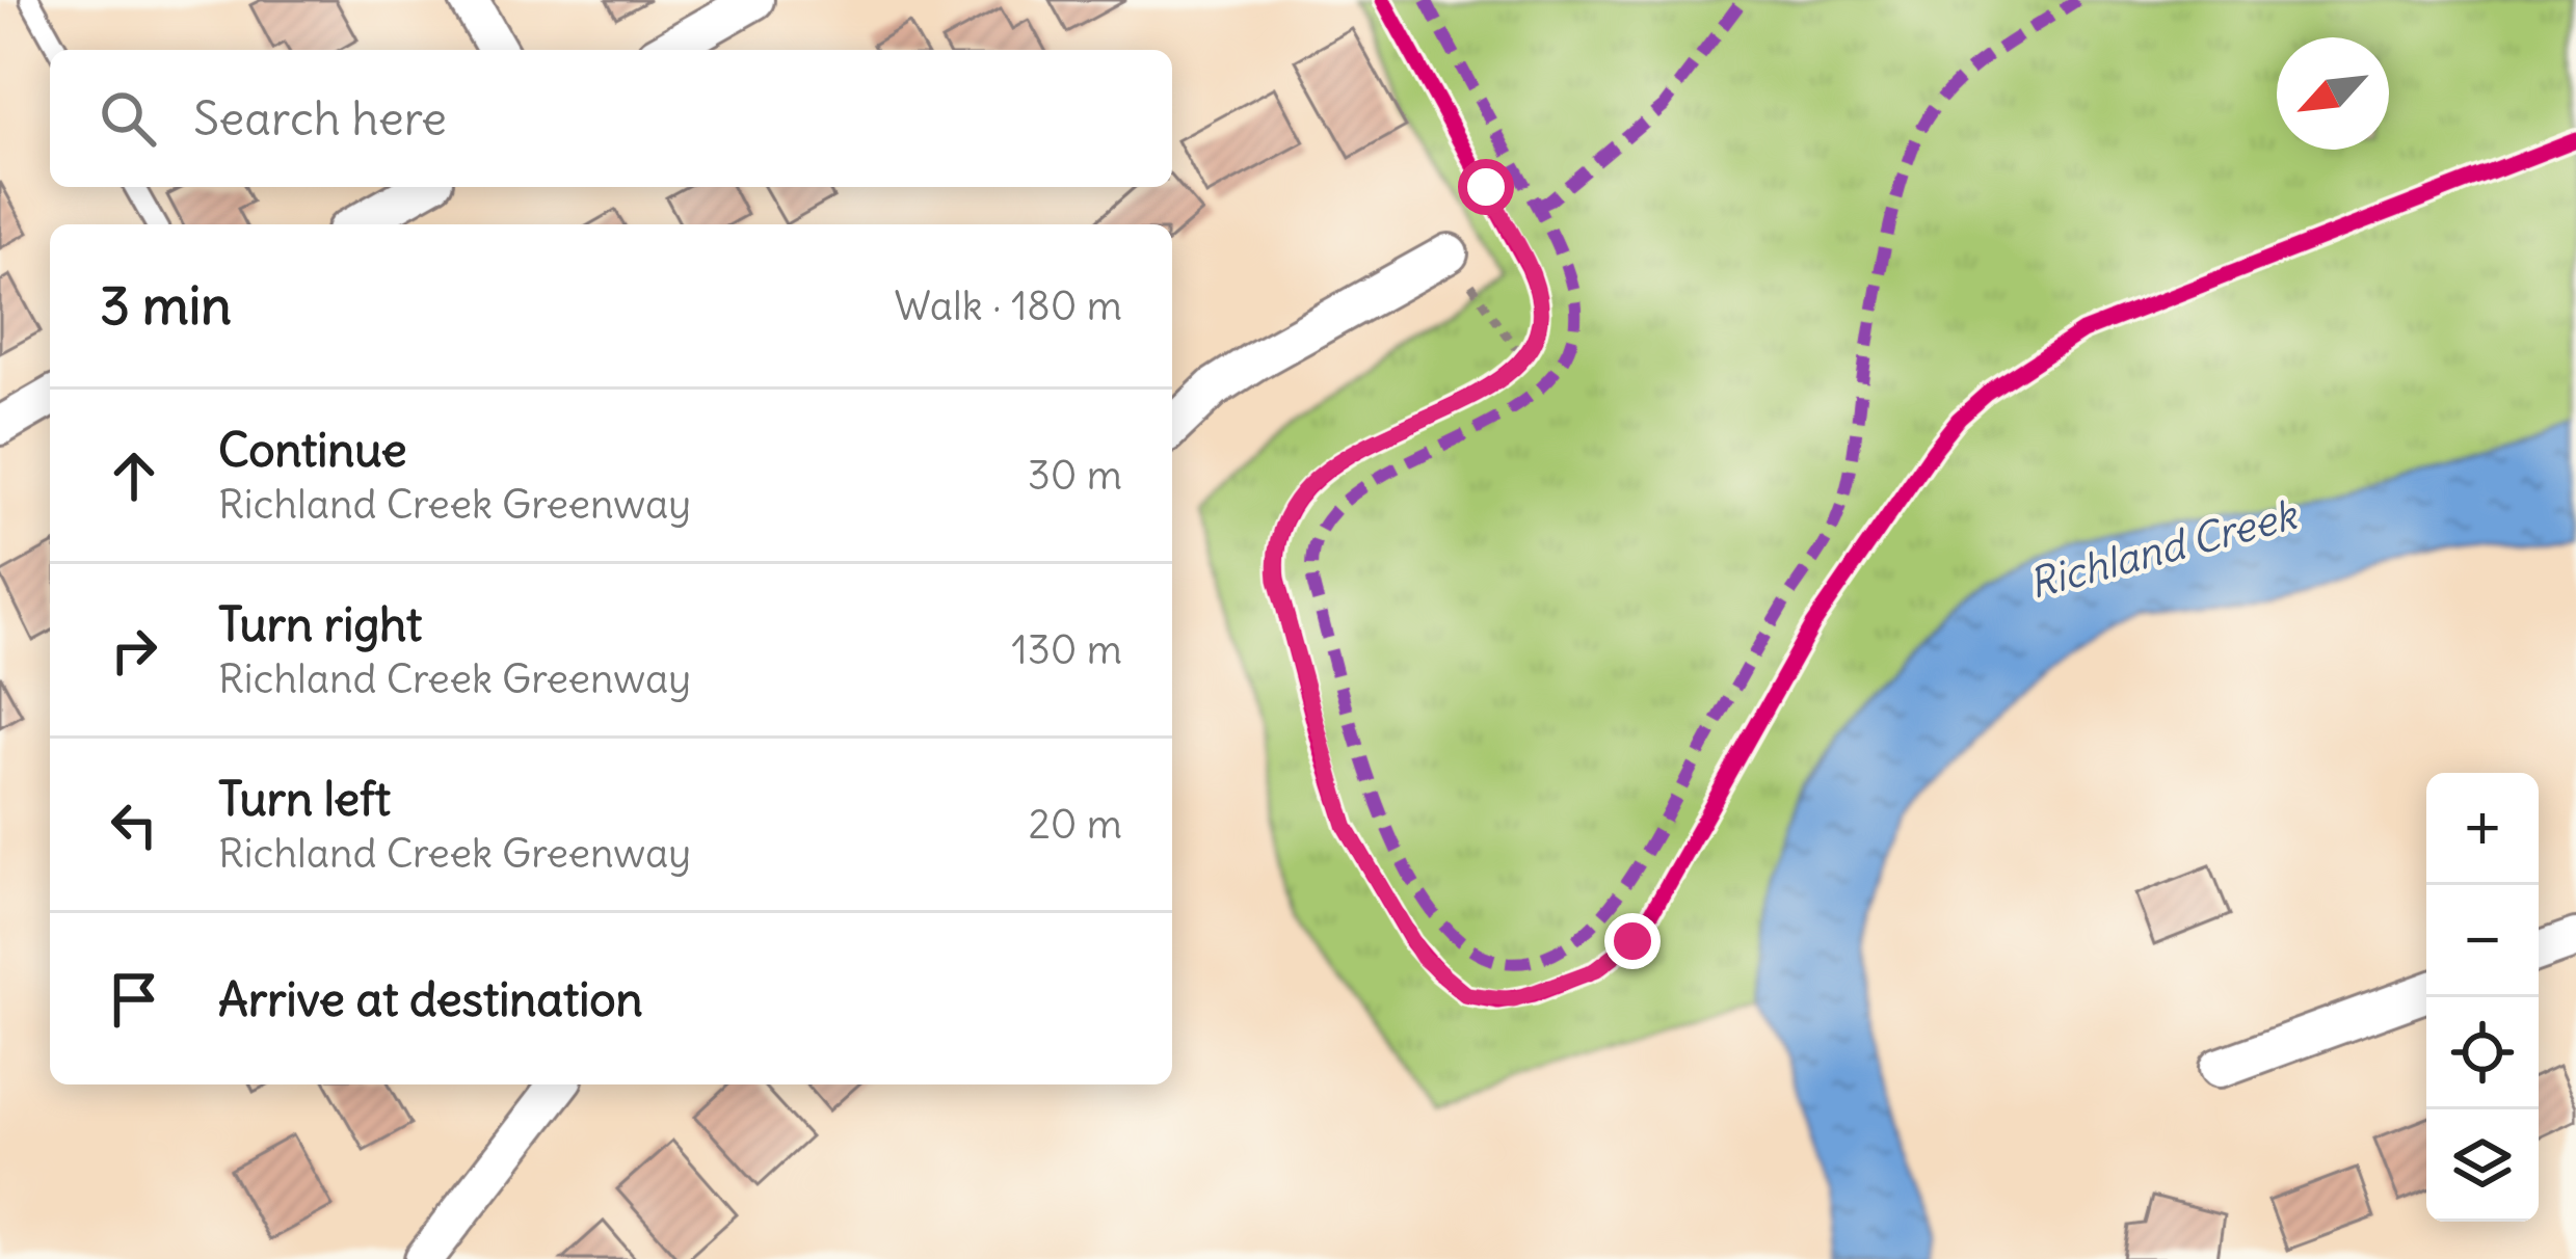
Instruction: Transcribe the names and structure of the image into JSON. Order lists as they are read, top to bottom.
{
  "water": ["Richland Creek"],
  "north": "bottom left",
  "page": {
    "search": "Search here",
    "heading": ["3 min", "Walk · 180 m"],
    "list": [
      ["Continue", "Richland Creek Greenway", "30 m"],
      ["Turn right", "Richland Creek Greenway", "130 m"],
      ["Turn left", "Richland Creek Greenway", "20 m"],
      "Arrive at destination"
    ],
    "map_buttons": ["+", "−"]
  }
}
